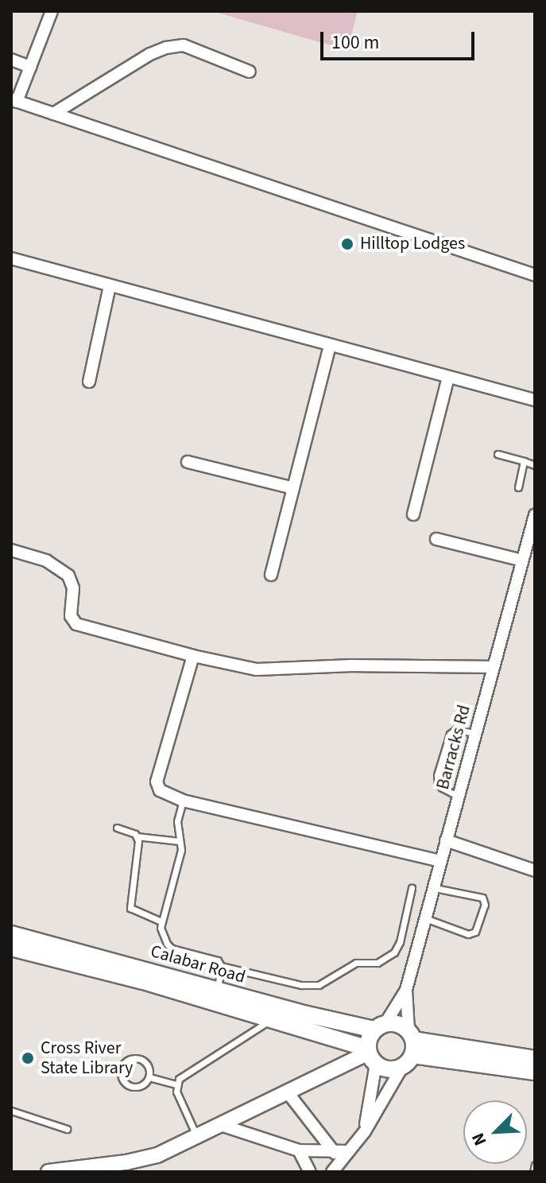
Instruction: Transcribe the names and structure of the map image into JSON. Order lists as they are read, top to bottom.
{
  "streets": {
    "main road": ["Calabar Road"],
    "street": ["Barracks Rd"]
  },
  "crossings": [
    ["Barracks Rd", "Calabar Road"]
  ],
  "places": ["Hilltop Lodges", "Cross River State Library"],
  "scale_bar": "100 m",
  "north": "bottom left"
}
